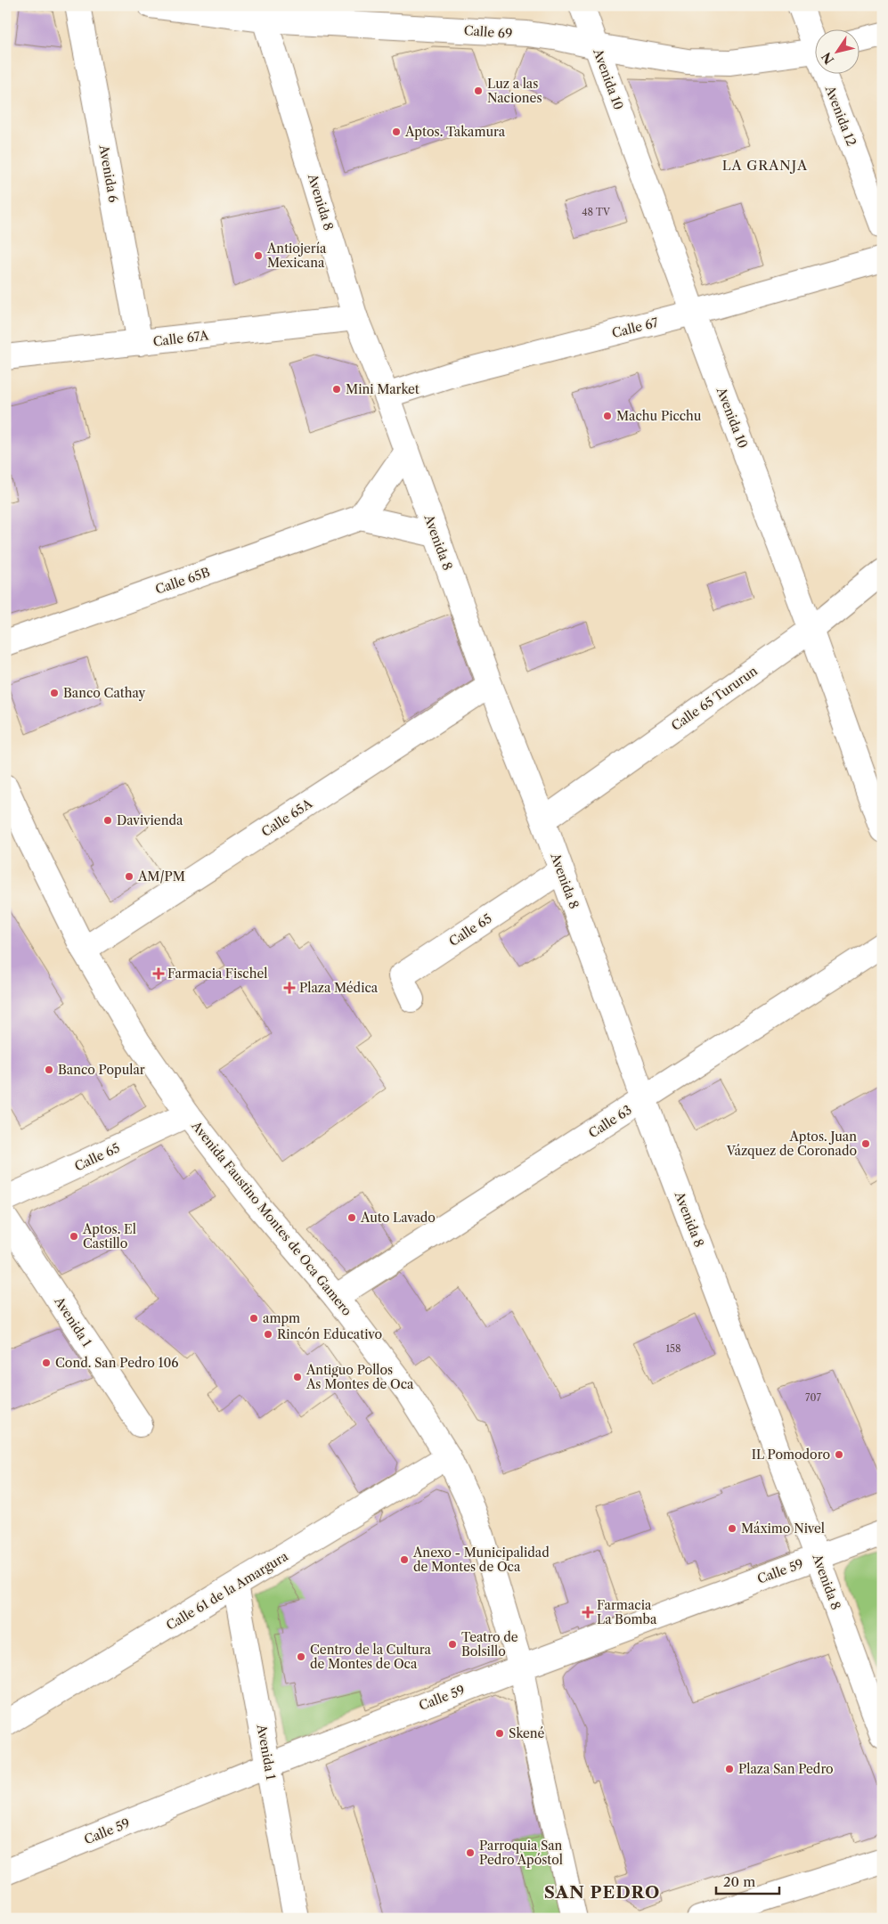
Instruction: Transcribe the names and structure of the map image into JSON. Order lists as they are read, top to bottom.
{
  "streets": {
    "main road": [
      "Calle 69",
      "Avenida 10",
      "Avenida 12",
      "Avenida 6",
      "Avenida 8",
      "Calle 67",
      "Calle 67A",
      "Calle 65B",
      "Calle 65 Tururun",
      "Calle 65A",
      "Calle 65",
      "Calle 63",
      "Avenida Faustino Montes de Oca Gamero",
      "Avenida 1",
      "Calle 59",
      "Calle 61 de la Amargura"
    ]
  },
  "crossings": [
    ["Calle 69", "Avenida 10"],
    ["Calle 69", "Avenida 8"],
    ["Avenida 10", "Calle 67"],
    ["Avenida 10", "Calle 65 Tururun"],
    ["Avenida 6", "Calle 67A"],
    ["Avenida 8", "Calle 67"],
    ["Avenida 8", "Calle 67A"],
    ["Avenida 8", "Calle 65 Tururun"],
    ["Avenida 8", "Calle 65A"],
    ["Avenida 8", "Calle 65"],
    ["Avenida 8", "Calle 63"],
    ["Avenida 8", "Calle 59"],
    ["Calle 65A", "Avenida Faustino Montes de Oca Gamero"],
    ["Calle 65", "Avenida Faustino Montes de Oca Gamero"],
    ["Calle 63", "Avenida Faustino Montes de Oca Gamero"],
    ["Avenida Faustino Montes de Oca Gamero", "Calle 59"],
    ["Avenida Faustino Montes de Oca Gamero", "Calle 61 de la Amargura"],
    ["Avenida 1", "Calle 59"],
    ["Avenida 1", "Calle 61 de la Amargura"]
  ],
  "districts": ["LA GRANJA", "SAN PEDRO"],
  "places": {
    "other": [
      "Luz a las Naciones",
      "Aptos. Takamura",
      "Antiojería Mexicana",
      "Mini Market",
      "Machu Picchu",
      "Banco Cathay",
      "Davivienda",
      "AM/PM",
      "Banco Popular",
      "Aptos. Juan Vázquez de Coronado",
      "Auto Lavado",
      "Aptos. El Castillo",
      "ampm",
      "Rincón Educativo",
      "Cond. San Pedro 106",
      "Antiguo Pollos As Montes de Oca",
      "IL Pomodoro",
      "Máximo Nivel",
      "Anexo - Municipalidad de Montes de Oca",
      "Teatro de Bolsillo",
      "Centro de la Cultura de Montes de Oca",
      "Skené",
      "Plaza San Pedro",
      "Parroquia San Pedro Apóstol"
    ],
    "health": ["Farmacia Fischel", "Plaza Médica", "Farmacia La Bomba"]
  },
  "house_numbers": ["48 TV", "158", "707"],
  "scale_bar": "20 m",
  "north": "bottom left"
}
